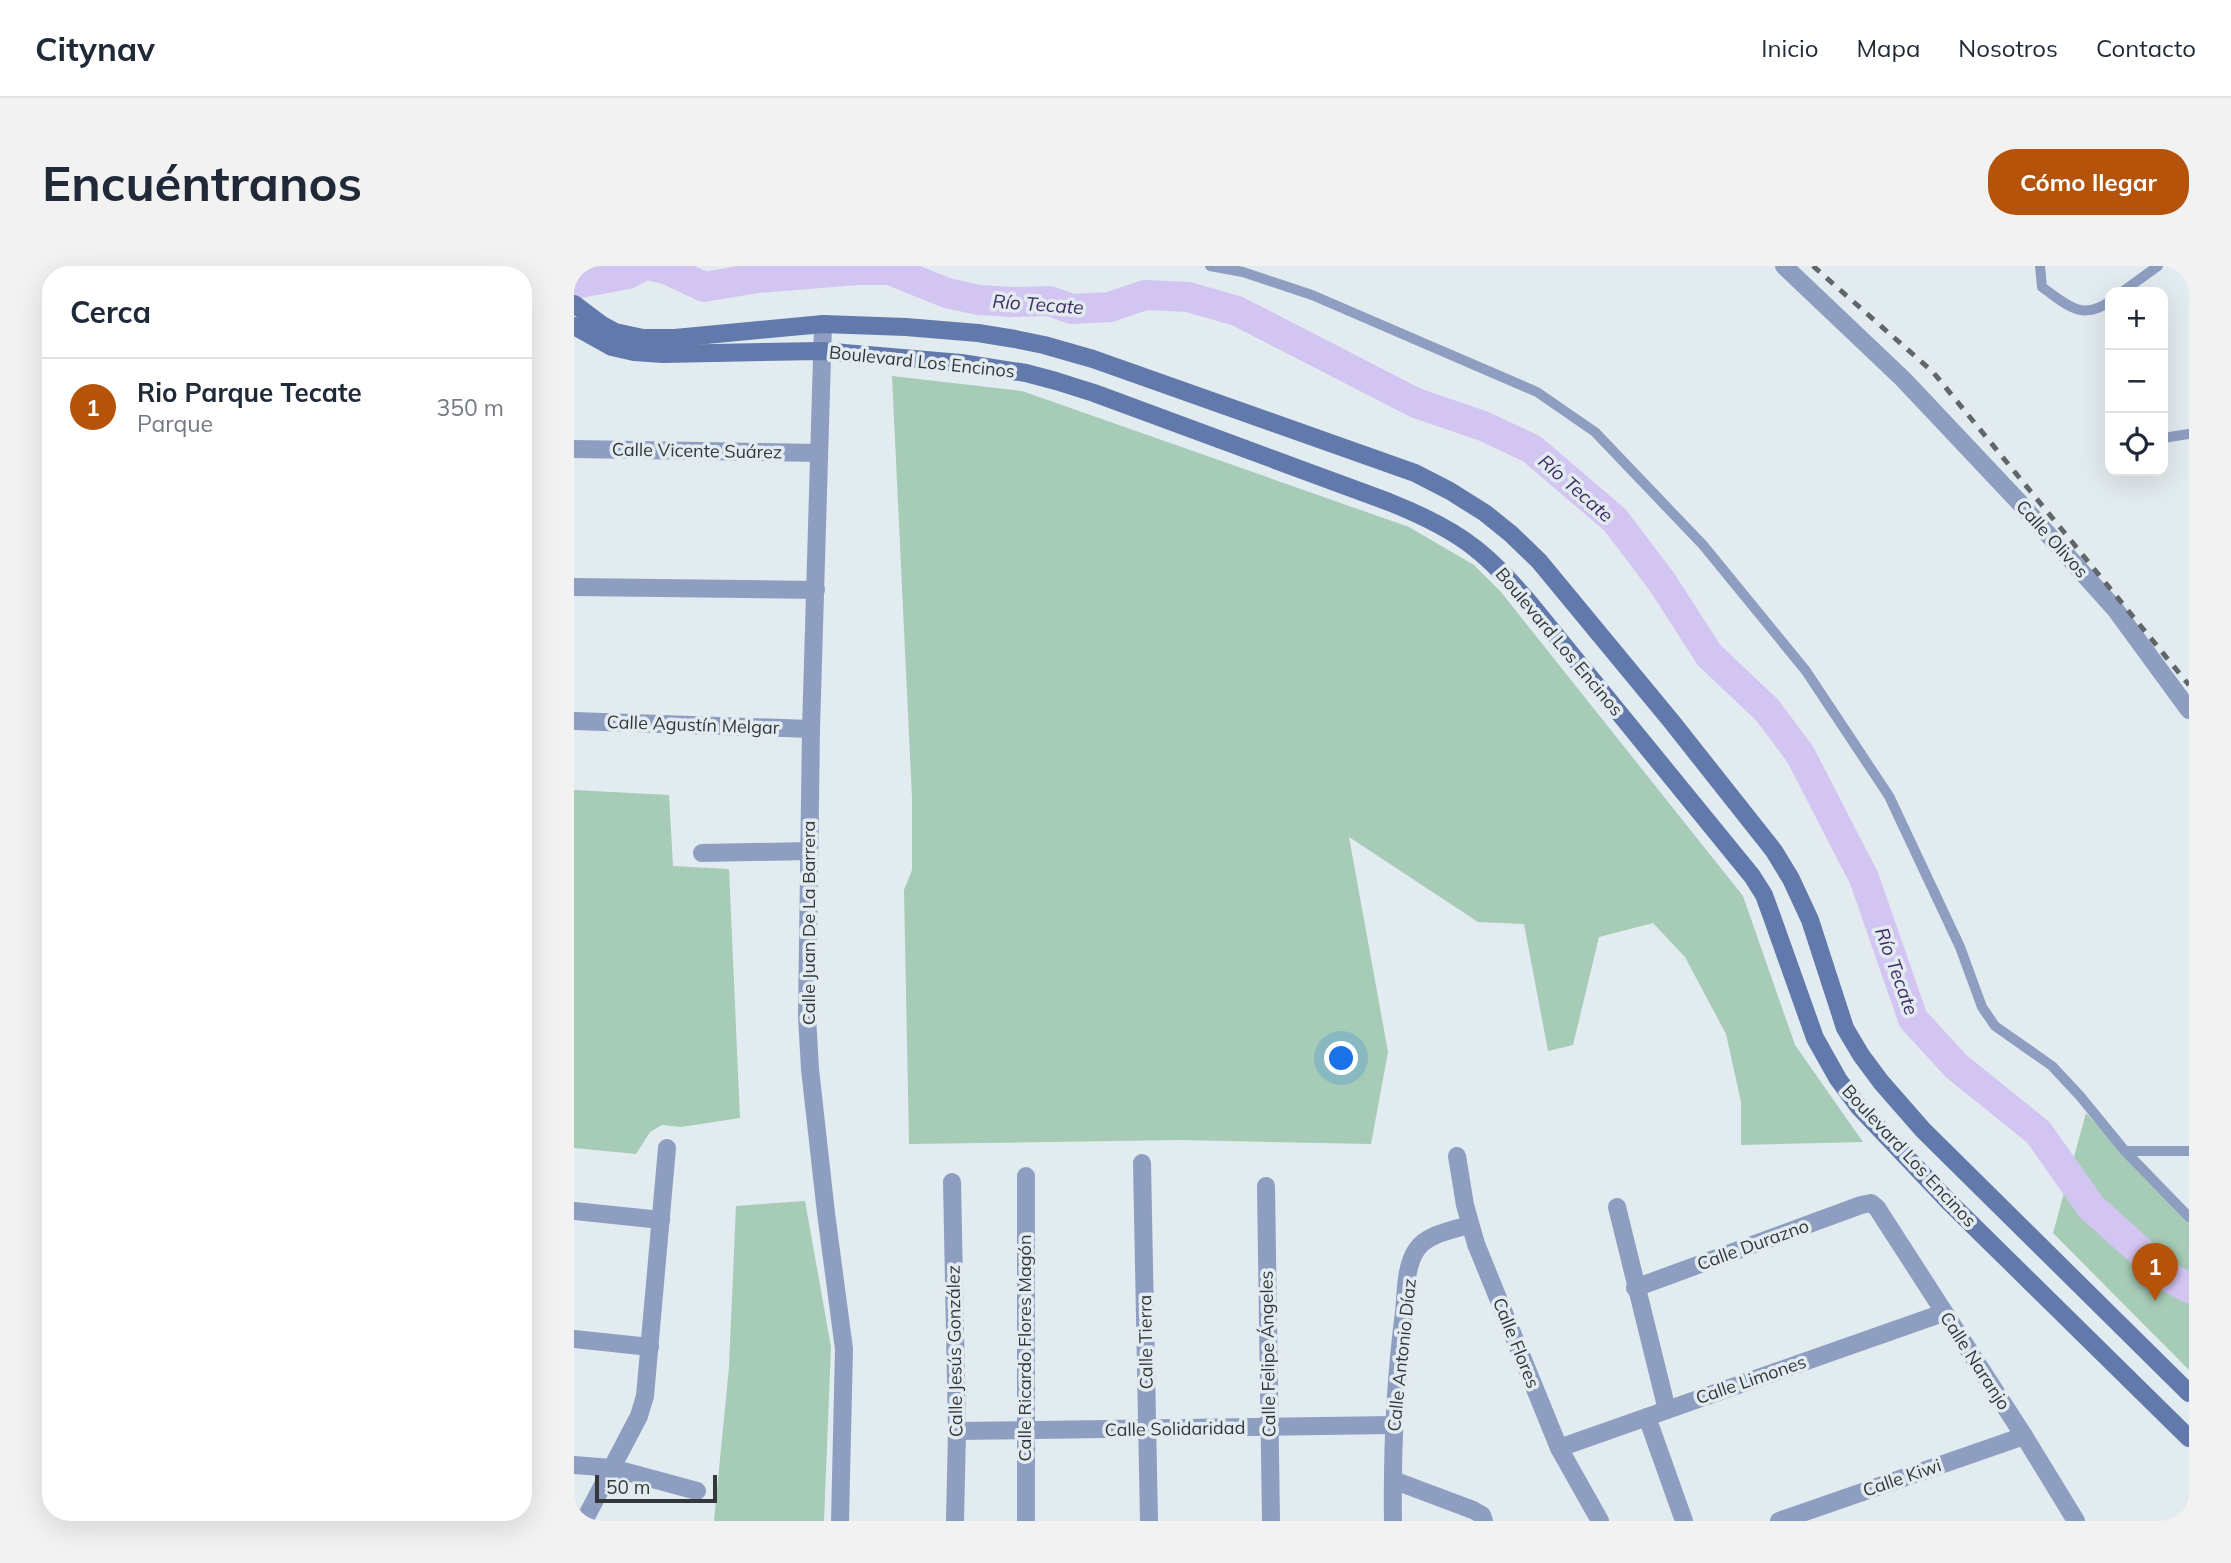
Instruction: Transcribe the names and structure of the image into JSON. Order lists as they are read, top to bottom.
{
  "streets": {
    "main road": ["Boulevard Los Encinos"],
    "street": [
      "Calle Vicente Suárez",
      "Calle Olivos",
      "Calle Agustín Melgar",
      "Calle Juan De La Barrera",
      "Calle Durazno",
      "Calle Tierra",
      "Calle Flores",
      "Calle Ricardo Flores Magón",
      "Calle Jesús González",
      "Calle Felipe Ángeles",
      "Calle Antonio Díaz",
      "Calle Naranjo",
      "Calle Limones",
      "Calle Solidaridad",
      "Calle Kiwi"
    ]
  },
  "crossings": [
    ["Boulevard Los Encinos", "Calle Juan De La Barrera"],
    ["Calle Vicente Suárez", "Calle Juan De La Barrera"],
    ["Calle Agustín Melgar", "Calle Juan De La Barrera"],
    ["Calle Durazno", "Calle Naranjo"],
    ["Calle Tierra", "Calle Solidaridad"],
    ["Calle Flores", "Calle Antonio Díaz"],
    ["Calle Flores", "Calle Limones"],
    ["Calle Ricardo Flores Magón", "Calle Solidaridad"],
    ["Calle Jesús González", "Calle Solidaridad"],
    ["Calle Felipe Ángeles", "Calle Solidaridad"],
    ["Calle Antonio Díaz", "Calle Solidaridad"],
    ["Calle Naranjo", "Calle Limones"],
    ["Calle Naranjo", "Calle Kiwi"]
  ],
  "water": ["Río Tecate"],
  "scale_bar": "50 m",
  "page": {
    "header": "Citynav",
    "nav": [
      "Inicio",
      "Mapa",
      "Nosotros",
      "Contacto"
    ],
    "buttons": "Cómo llegar",
    "title": "Encuéntranos",
    "heading": "Cerca",
    "map_buttons": ["+", "−"],
    "list": [
      {
        "mark": "1",
        "name": "Rio Parque Tecate",
        "note": "Parque",
        "value": "350 m"
      }
    ],
    "pins": "1",
    "scale": "50 m"
  }
}
